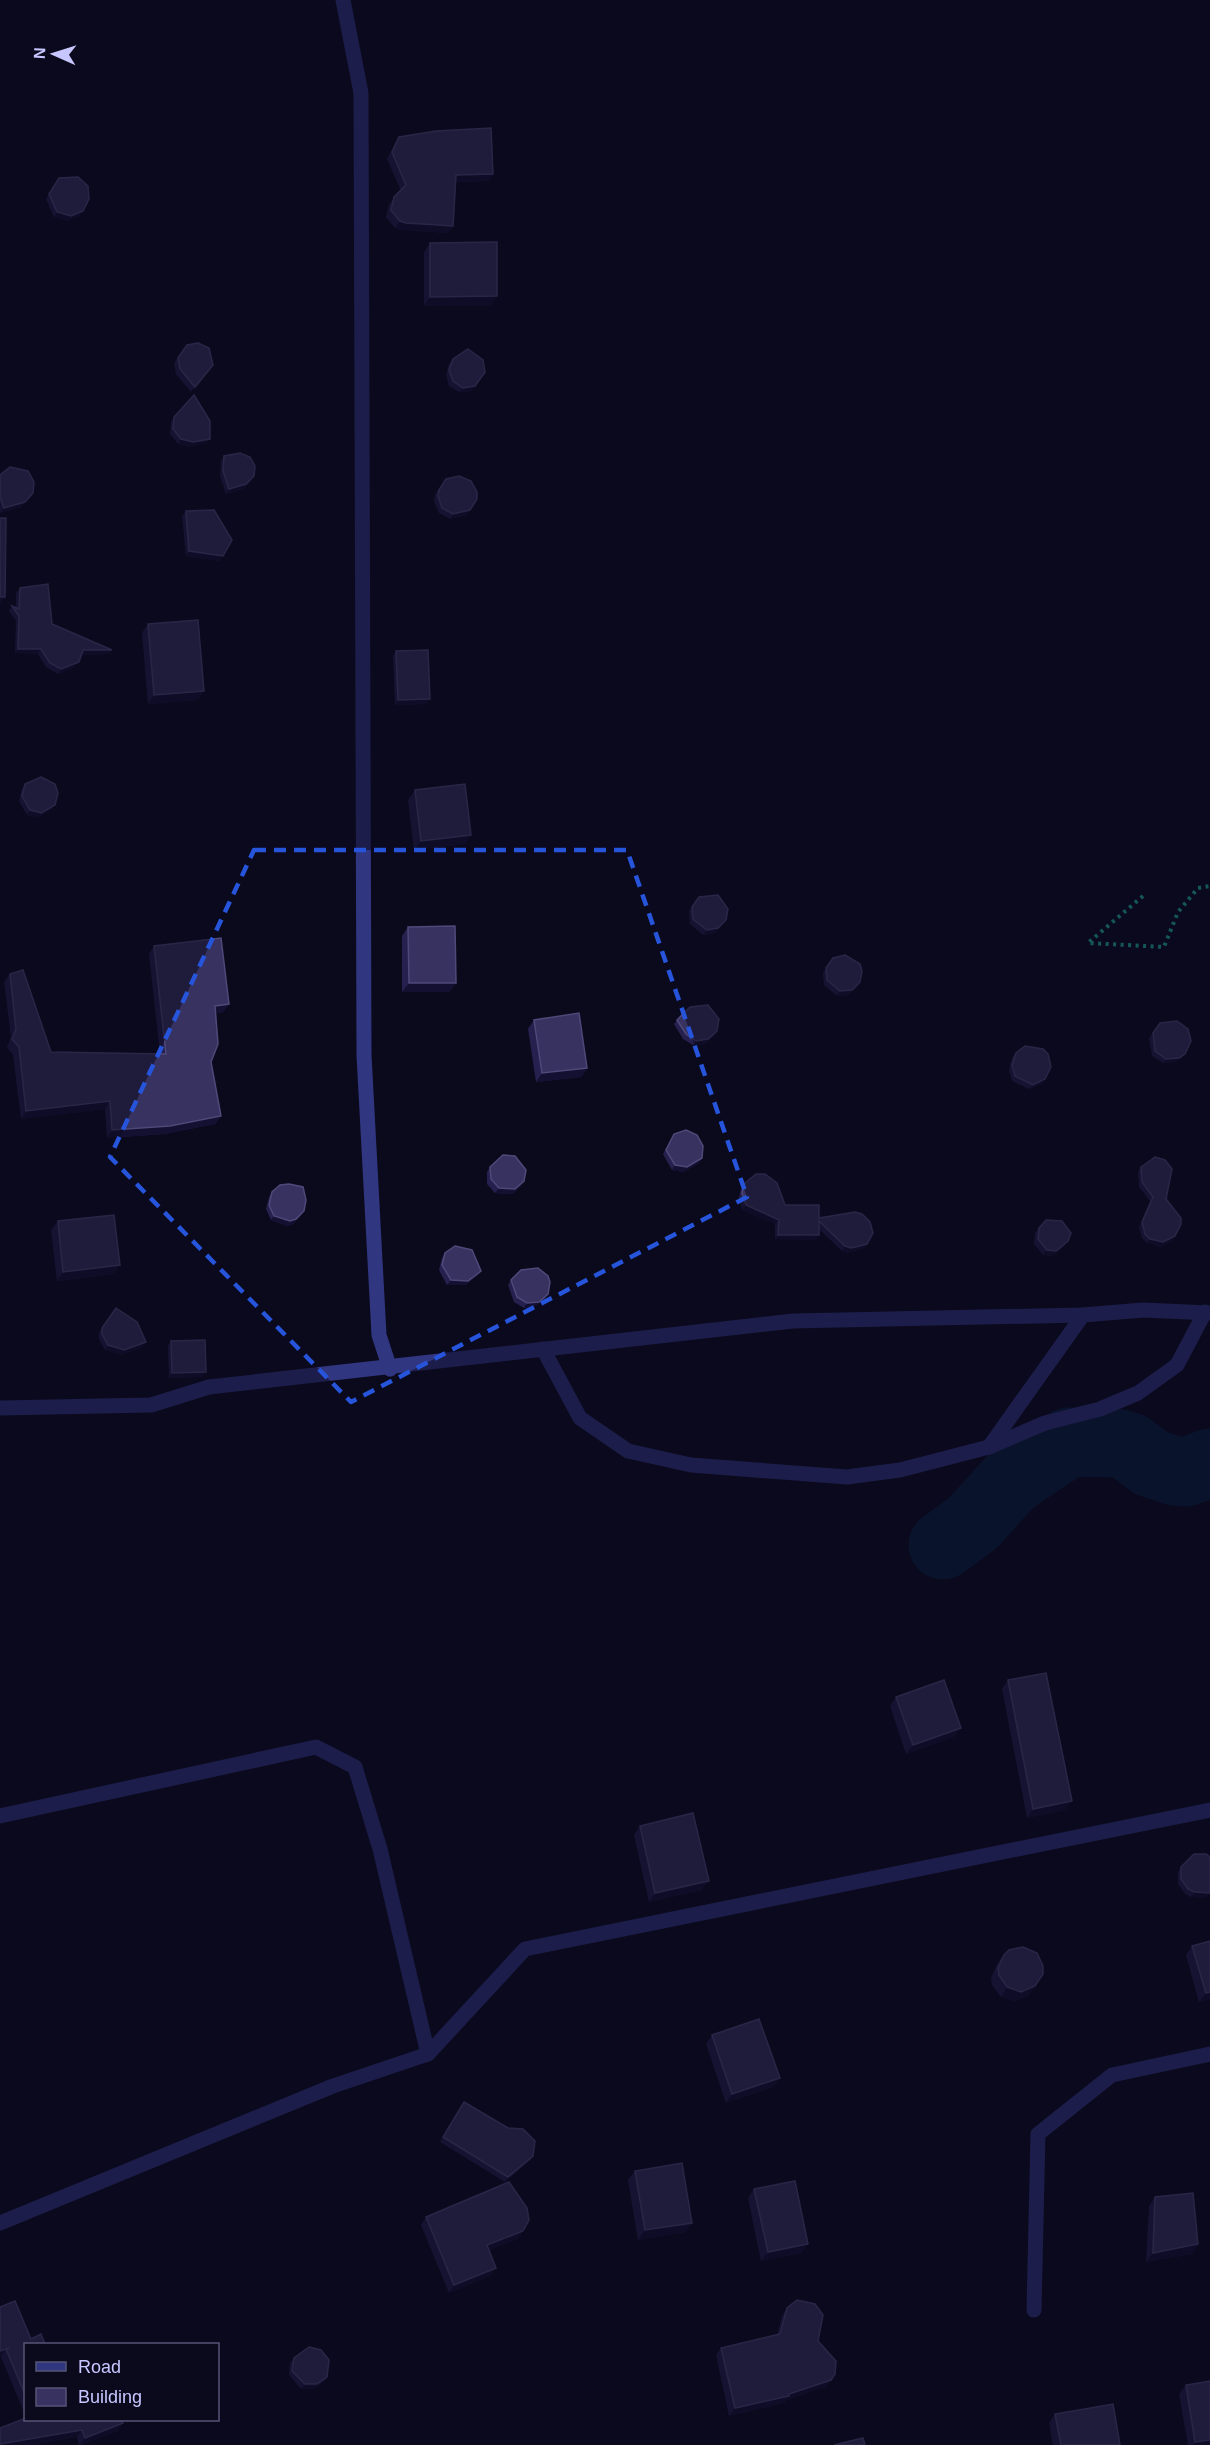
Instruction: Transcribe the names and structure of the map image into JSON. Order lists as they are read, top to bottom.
{
  "legend": ["Road", "Building"],
  "north": "left"
}
